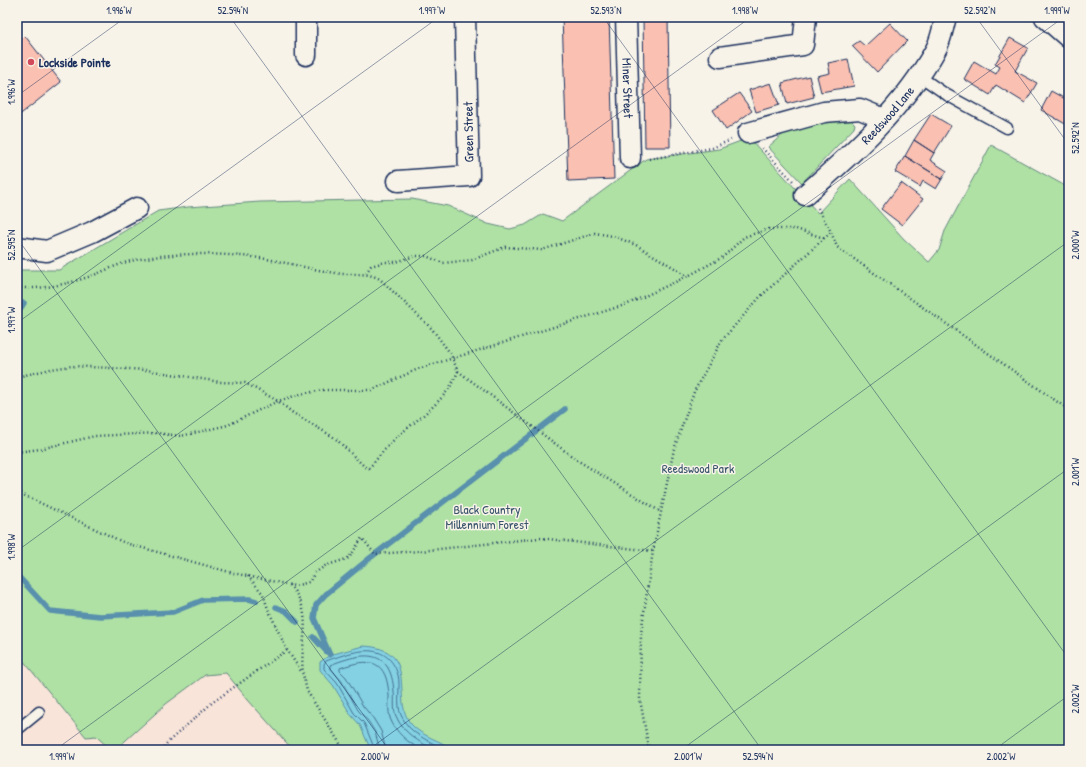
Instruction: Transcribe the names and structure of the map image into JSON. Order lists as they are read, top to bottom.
{
  "streets": {
    "street": ["Miner Street", "Reedswood Lane", "Green Street"]
  },
  "parks": ["Reedswood Park", "Black Country Millennium Forest"],
  "places": ["Lockside Pointe"],
  "coordinates": [
    "1.996°W",
    "52.594°N",
    "1.997°W",
    "52.593°N",
    "1.998°W",
    "52.592°N",
    "1.999°W",
    "2.000°W",
    "52.595°N",
    "2.001°W",
    "2.002°W"
  ]
}
